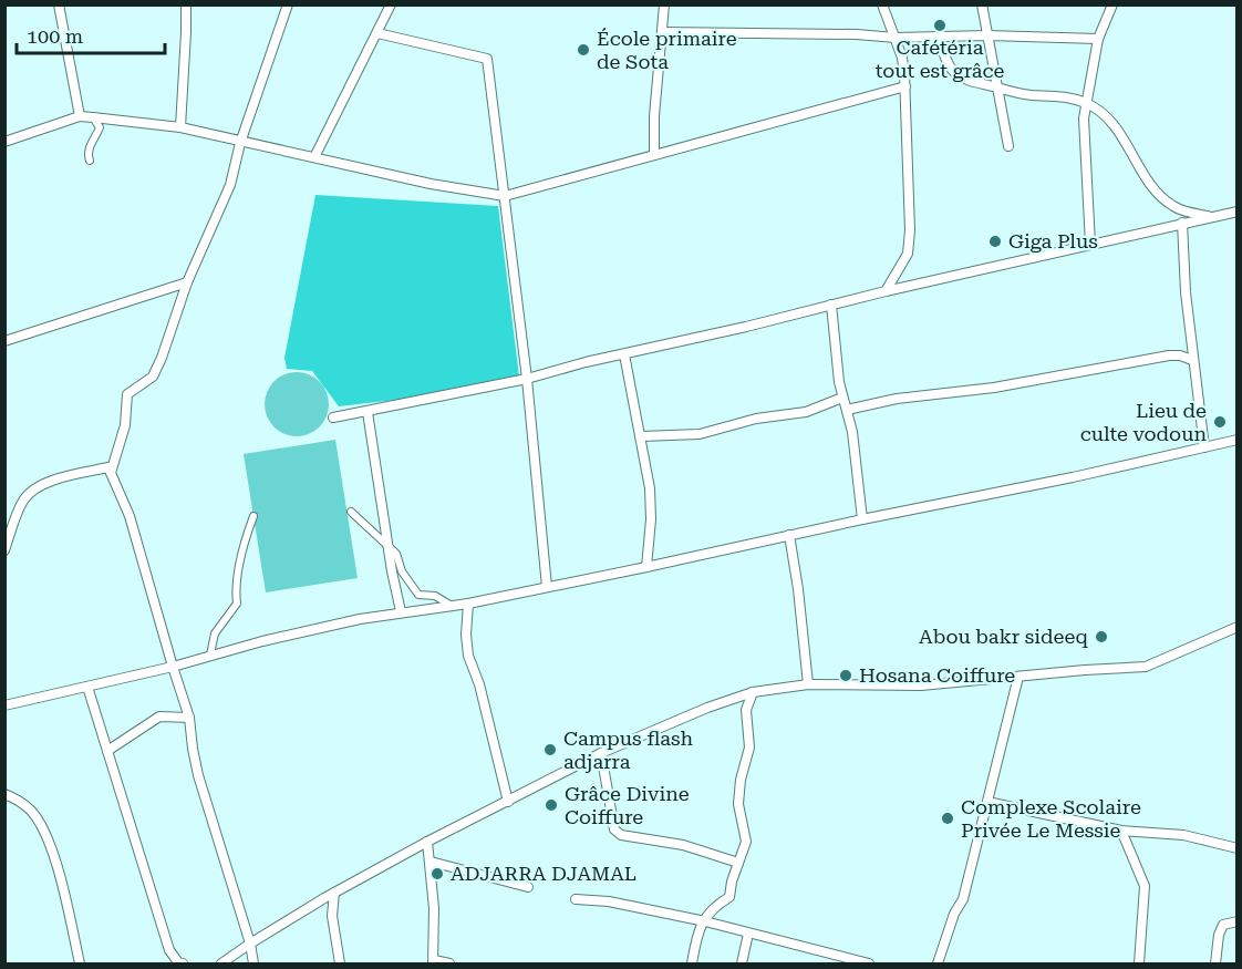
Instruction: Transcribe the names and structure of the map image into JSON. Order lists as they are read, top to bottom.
{
  "places": [
    "Cafétéria tout est grâce",
    "École primaire de Sota",
    "Giga Plus",
    "Lieu de culte vodoun",
    "Abou bakr sideeq",
    "Hosana Coiffure",
    "Campus flash adjarra",
    "Grâce Divine Coiffure",
    "Complexe Scolaire Privée Le Messie",
    "ADJARRA DJAMAL"
  ],
  "scale_bar": "100 m"
}
